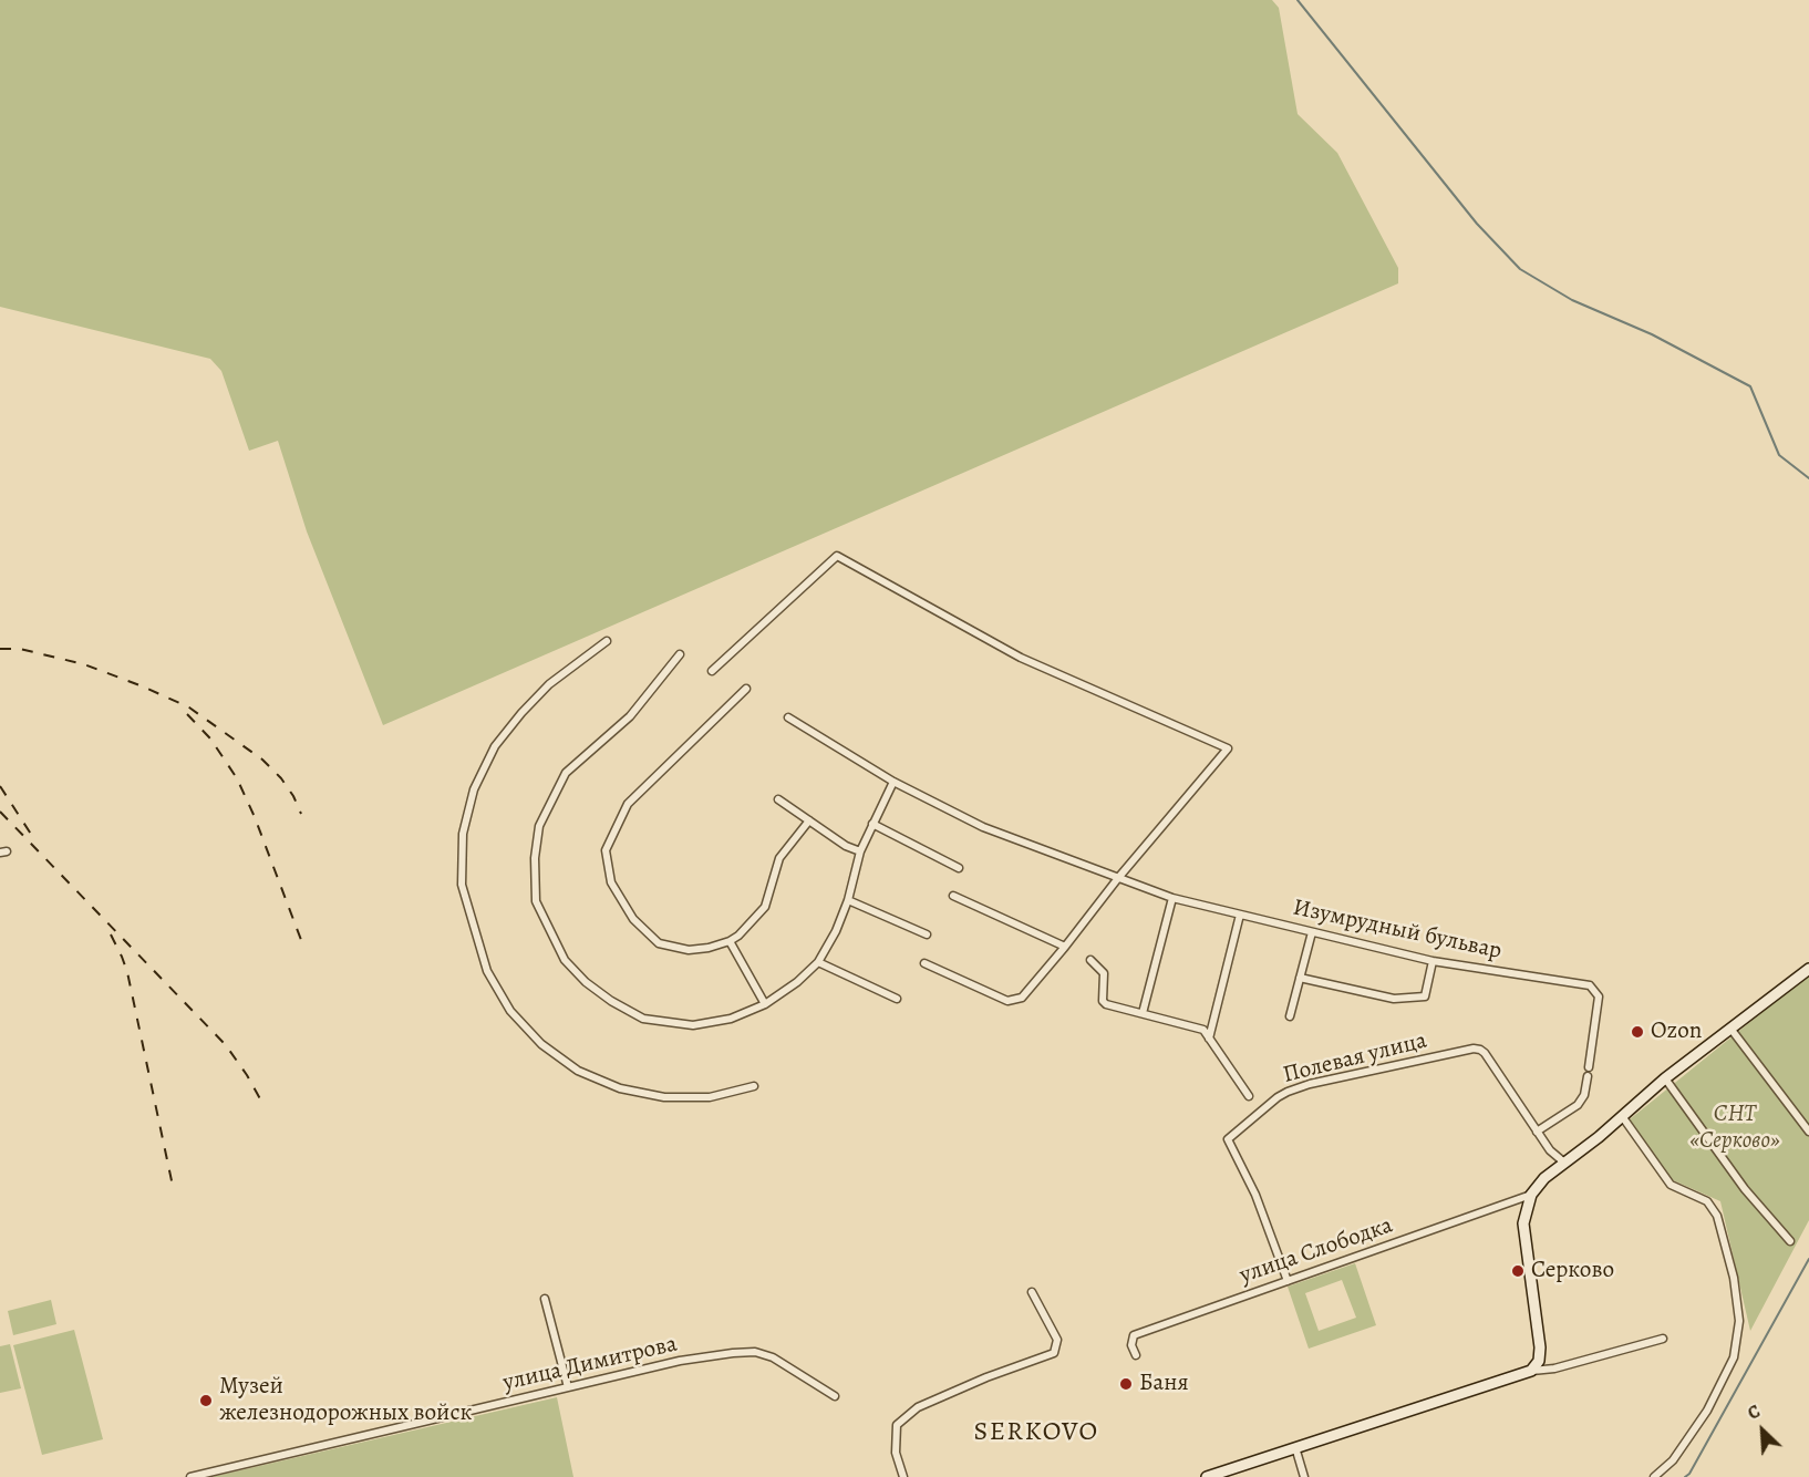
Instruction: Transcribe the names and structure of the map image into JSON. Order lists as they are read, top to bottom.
{
  "streets": {
    "street": [
      "Изумрудный бульвар",
      "Полевая улица",
      "улица Слободка",
      "улица Димитрова"
    ]
  },
  "crossings": [
    ["Полевая улица", "улица Слободка"]
  ],
  "districts": ["SERKOVO"],
  "parks": ["СНТ «Серково»"],
  "places": [
    "Ozon",
    "Серково",
    "Баня",
    "Музей железнодорожных войск"
  ],
  "north": "top left"
}
